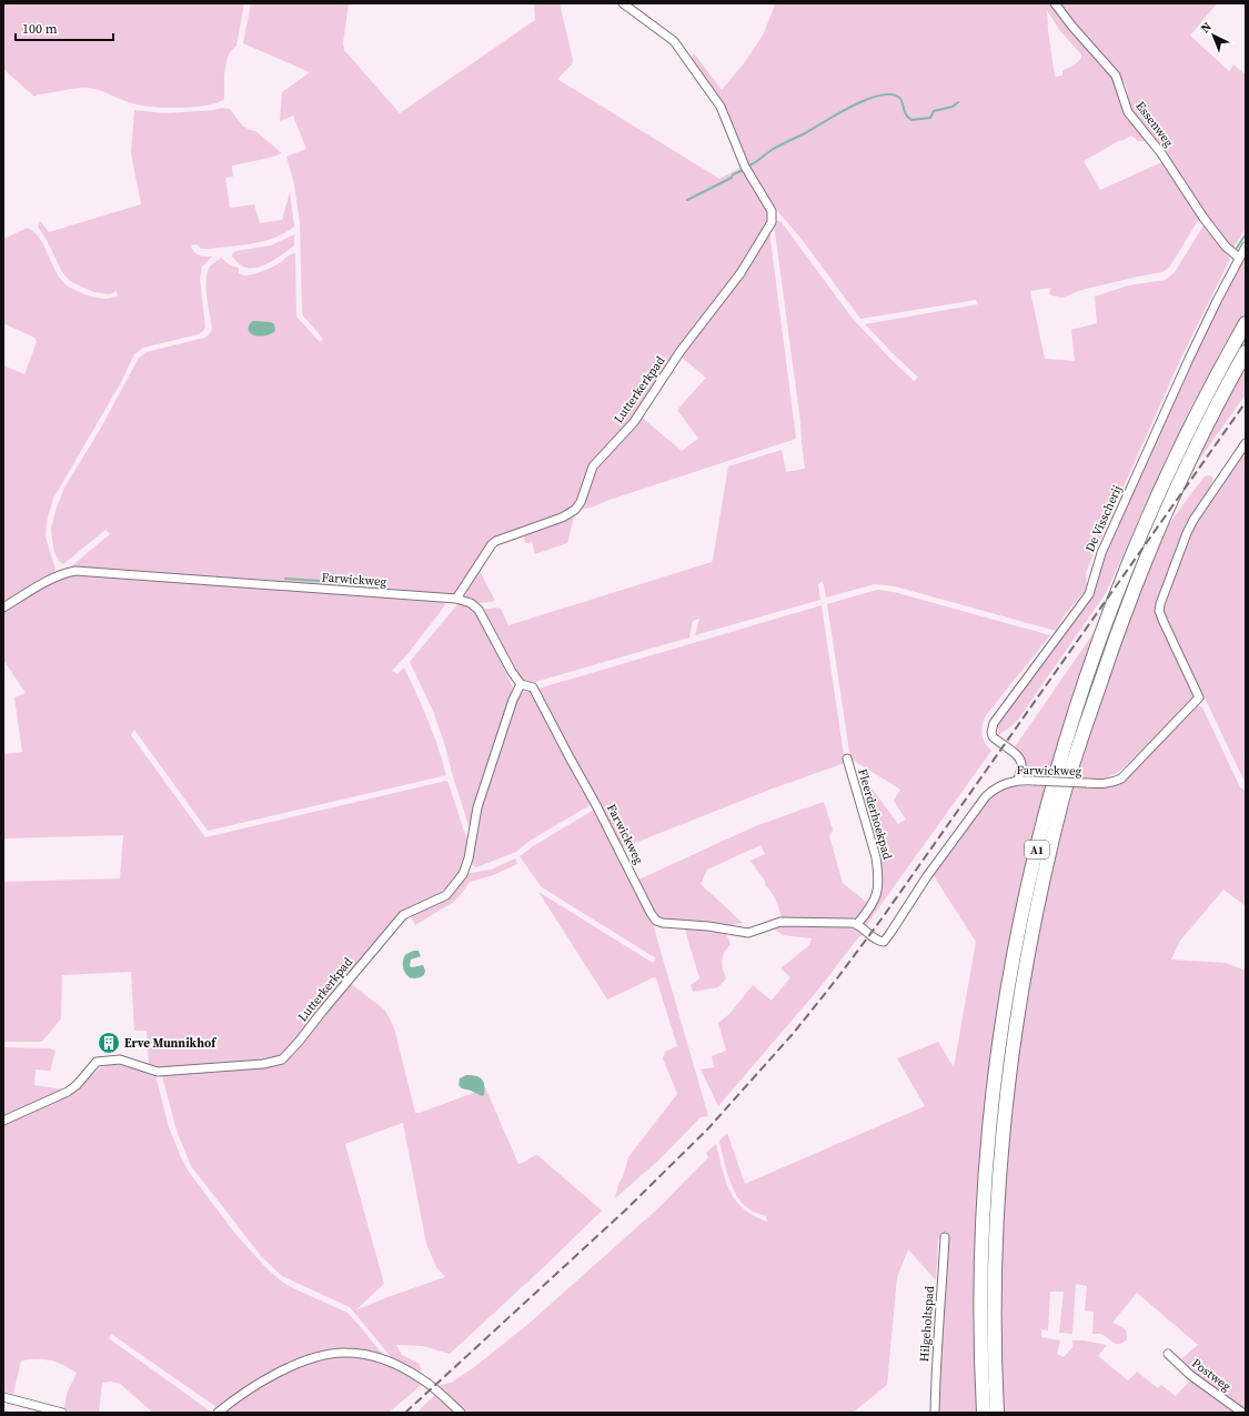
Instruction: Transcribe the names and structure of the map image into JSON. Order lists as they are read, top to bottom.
{
  "streets": {
    "highway": ["A1"],
    "street": [
      "Essenweg",
      "Lutterkerkpad",
      "De Visscherij",
      "Farwickweg",
      "Fleerderhoekpad",
      "Hilgeholtspad",
      "Postweg"
    ]
  },
  "crossings": [
    ["Essenweg", "De Visscherij"],
    ["Lutterkerkpad", "Farwickweg"],
    ["De Visscherij", "Farwickweg"],
    ["Farwickweg", "Fleerderhoekpad"]
  ],
  "places": {
    "building": ["Erve Munnikhof"]
  },
  "scale_bar": "100 m",
  "north": "top left"
}
